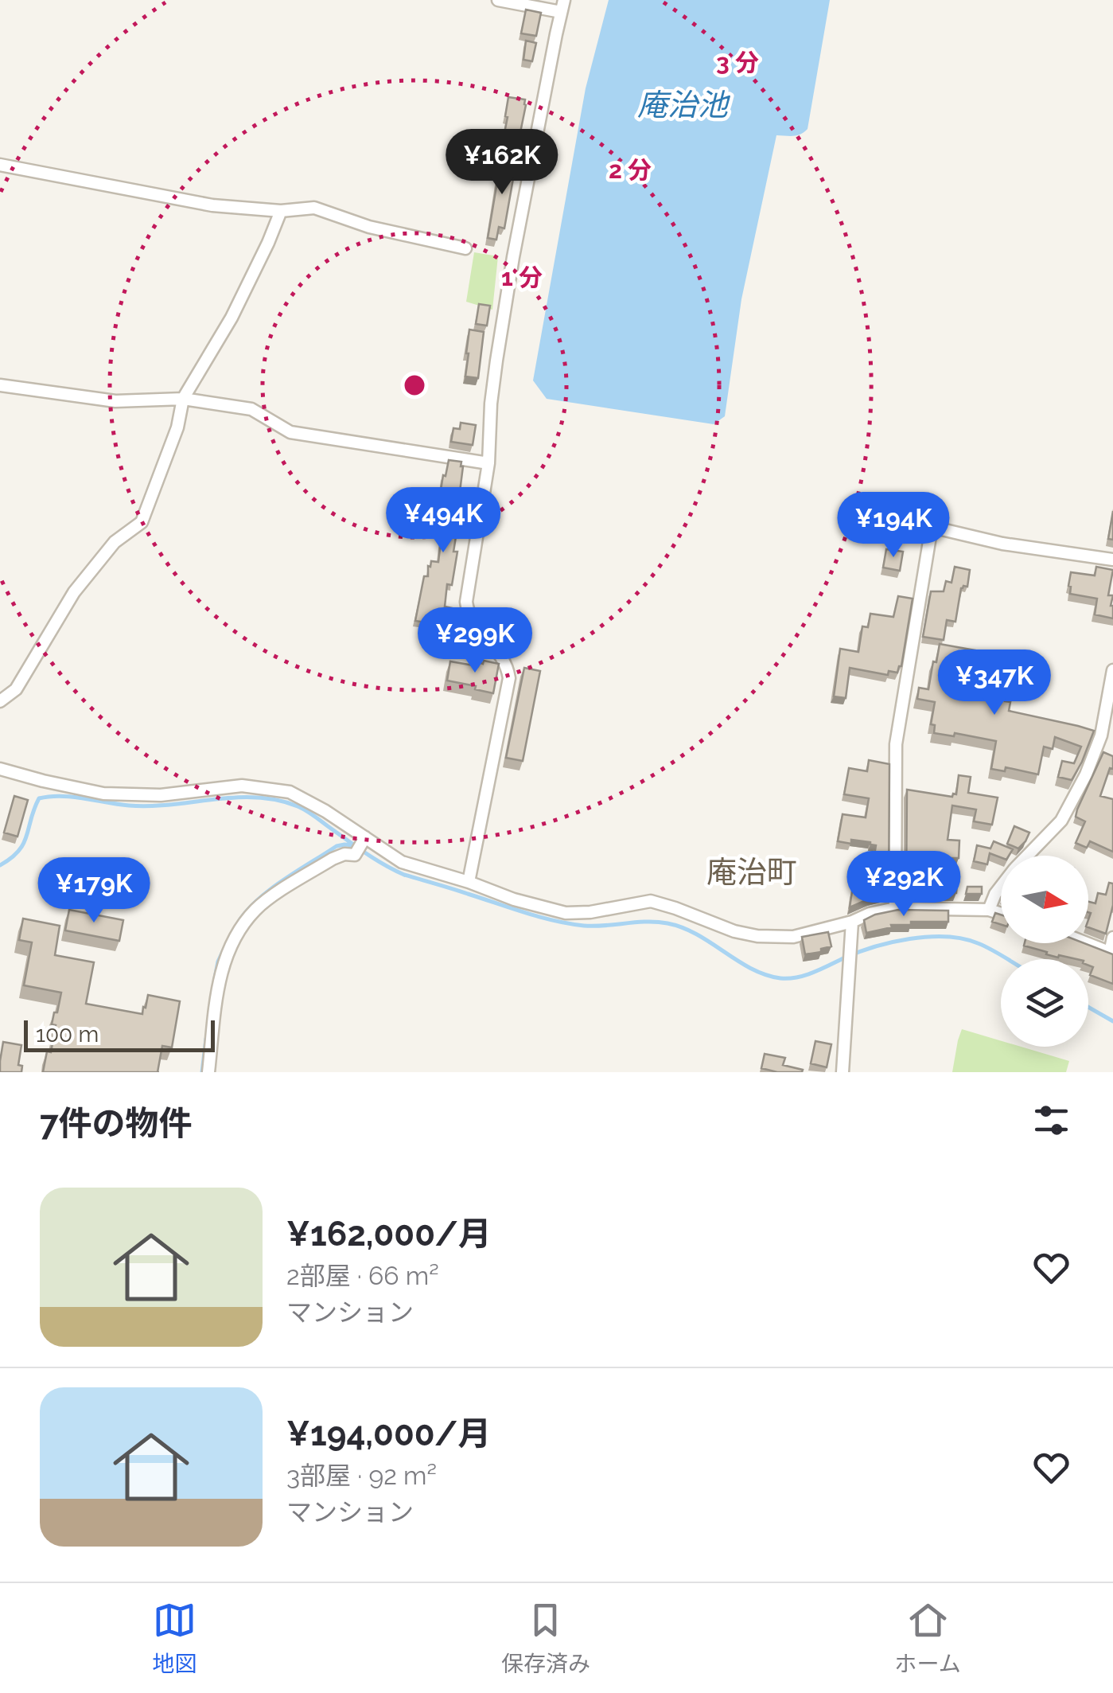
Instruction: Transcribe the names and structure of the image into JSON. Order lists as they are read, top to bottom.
{
  "districts": ["庵治町"],
  "water": ["庵治池"],
  "scale_bar": "100 m",
  "north": "right",
  "page": {
    "price": [
      "¥162K",
      "¥494K",
      "¥194K",
      "¥299K",
      "¥347K",
      "¥292K",
      "¥179K"
    ],
    "scale": "100 m",
    "heading": "7件の物件",
    "list": [
      {
        "name": "¥162,000/月",
        "note": "2部屋 · 66 m² · マンション"
      },
      {
        "name": "¥194,000/月",
        "note": "3部屋 · 92 m² · マンション"
      }
    ],
    "tabs": ["地図", "保存済み", "ホーム"]
  },
  "rings": ["3 分", "2 分", "1 分"]
}
